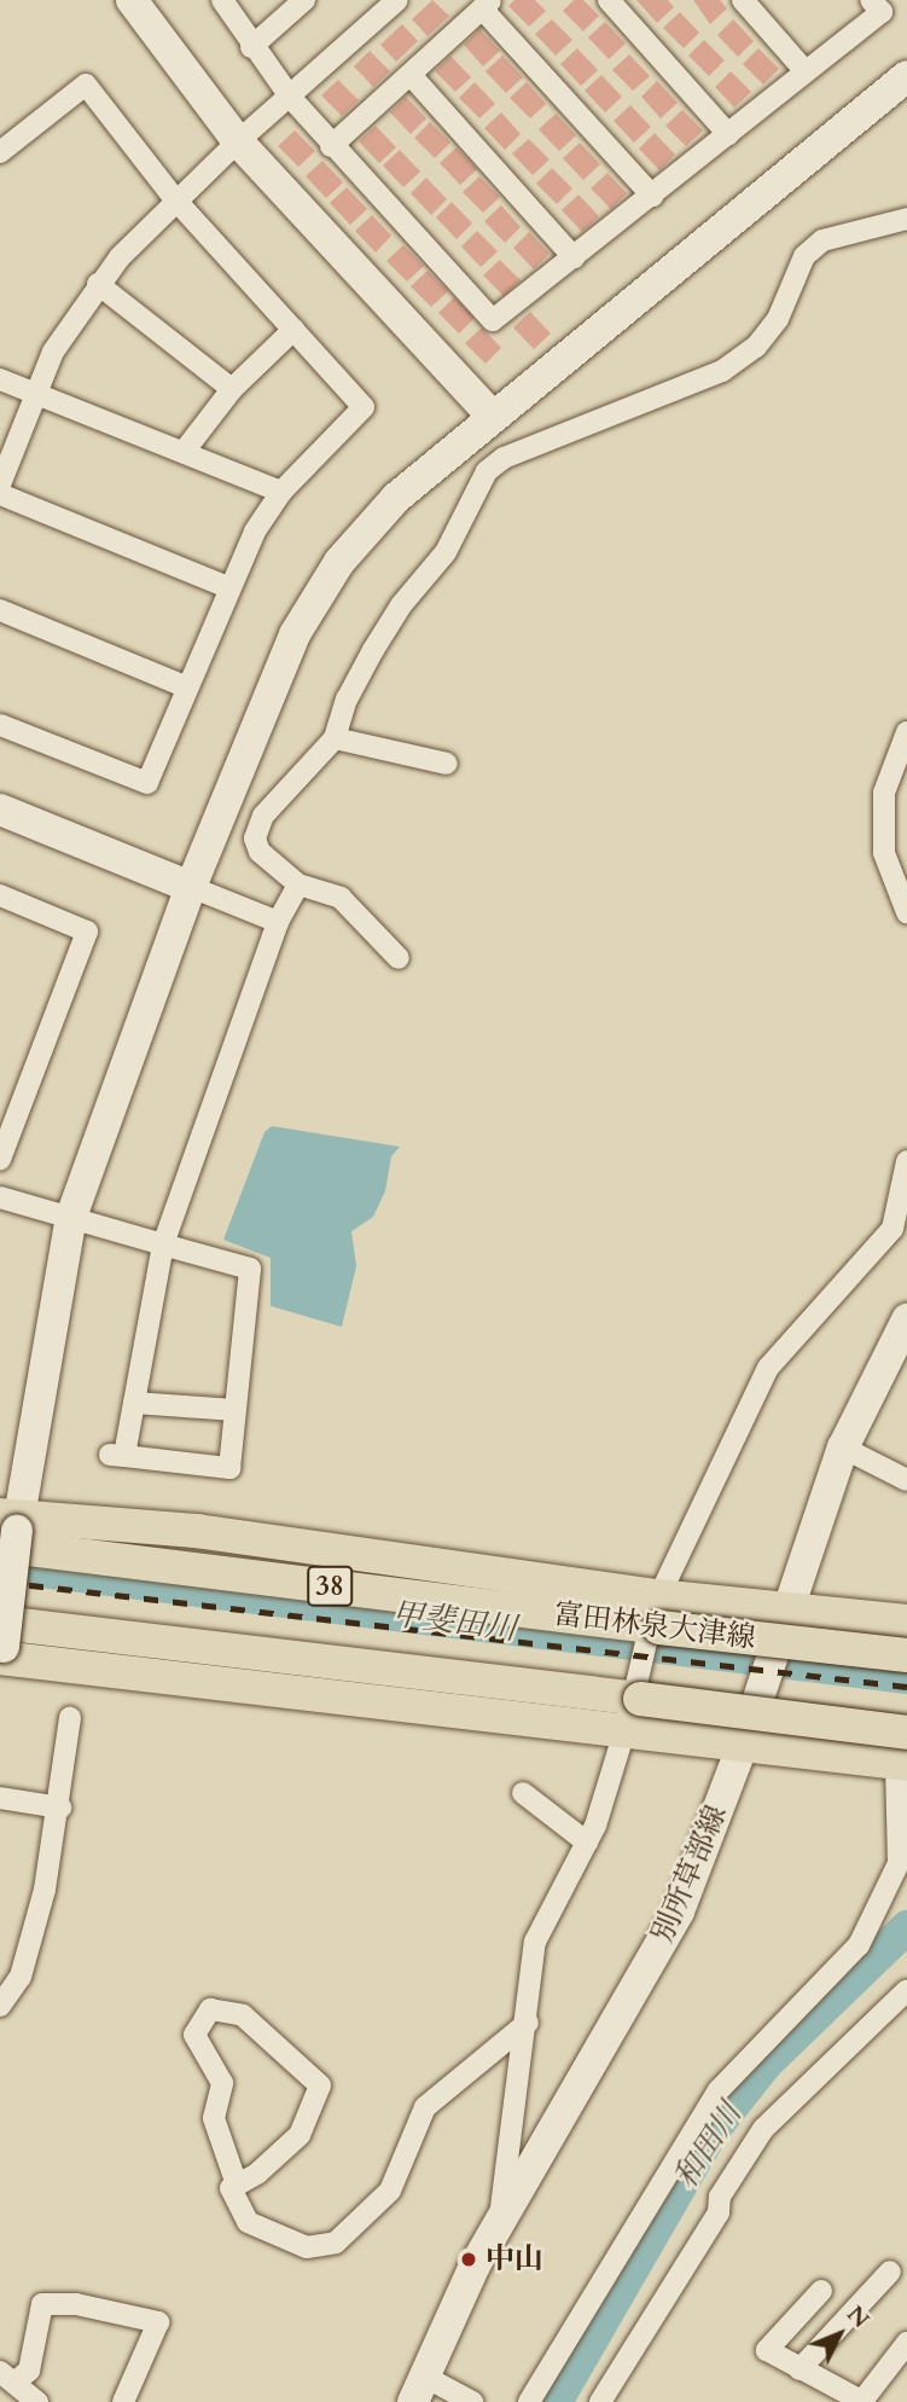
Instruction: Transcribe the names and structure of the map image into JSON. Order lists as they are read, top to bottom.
{
  "streets": {
    "main road": ["38", "富田林泉大津線"],
    "street": ["別所草部線"]
  },
  "water": ["甲斐田川", "和田川"],
  "places": ["中山"],
  "north": "top right"
}
